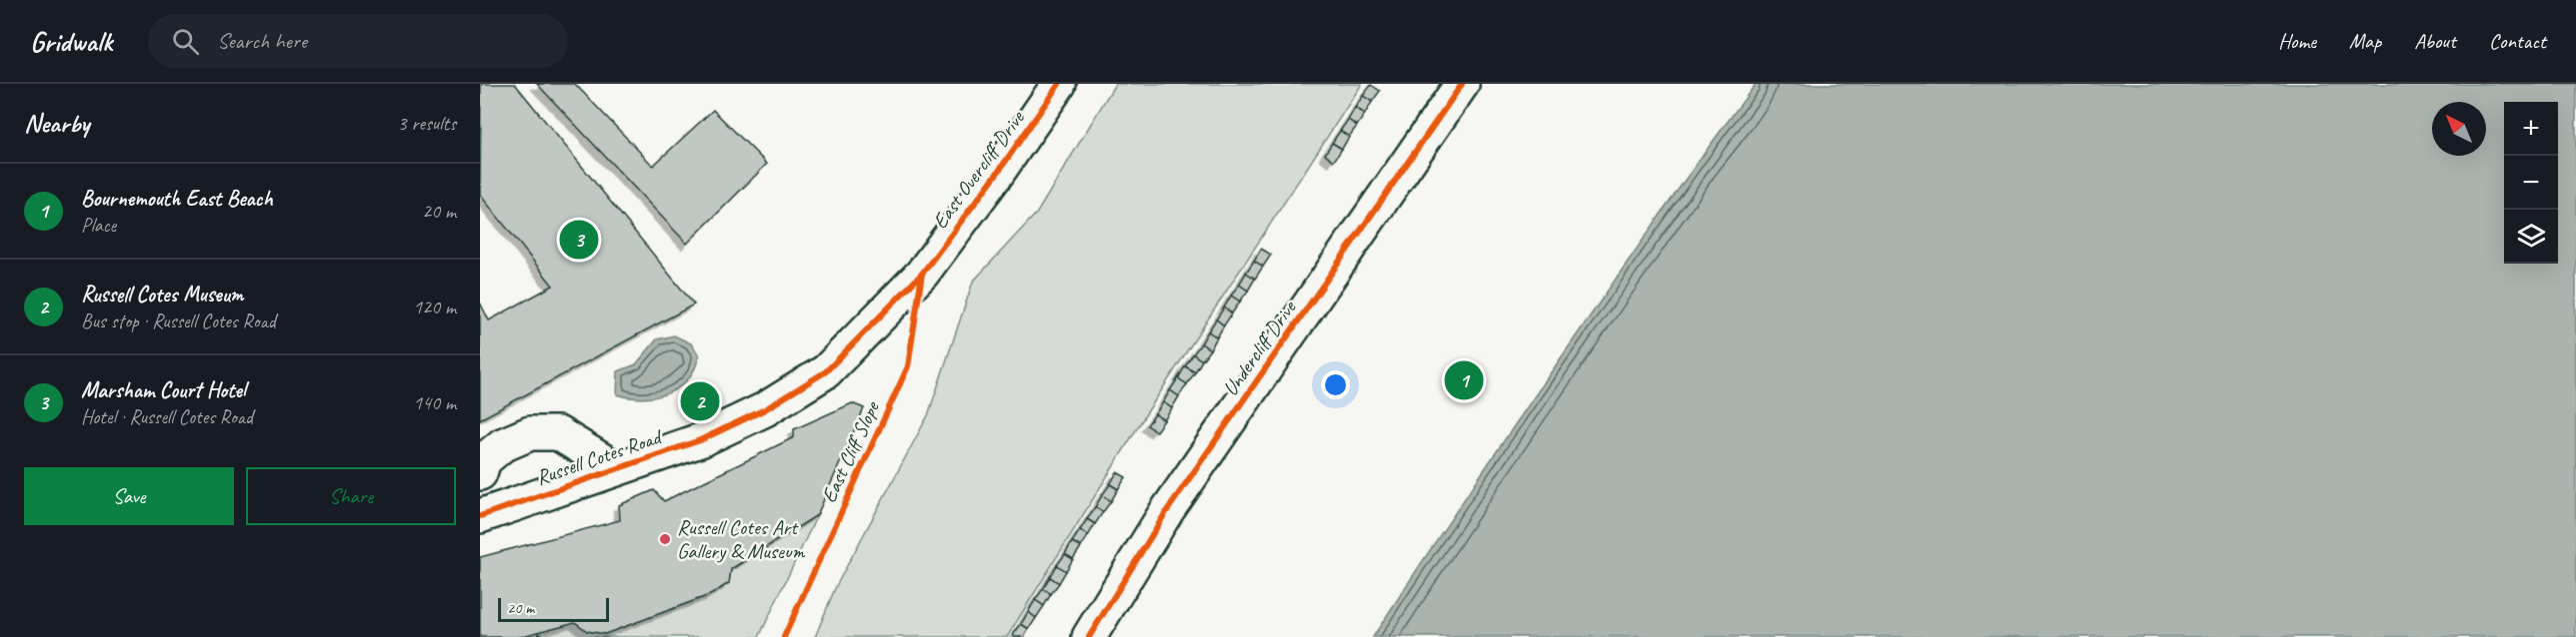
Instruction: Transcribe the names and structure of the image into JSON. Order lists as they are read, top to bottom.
{
  "streets": {
    "street": ["East Overcliff Drive", "Undercliff Drive", "Russell Cotes Road"],
    "cycle path": ["East Cliff Slope"]
  },
  "crossings": [
    ["East Overcliff Drive", "Russell Cotes Road"]
  ],
  "places": ["Russell Cotes Art Gallery & Museum"],
  "scale_bar": "20 m",
  "north": "top left",
  "page": {
    "header": "Gridwalk",
    "search": "Search here",
    "nav": [
      "Home",
      "Map",
      "About",
      "Contact"
    ],
    "heading": ["Nearby", "3 results"],
    "map_buttons": ["+", "−"],
    "list": [
      {
        "mark": "1",
        "name": "Bournemouth East Beach",
        "note": "Place",
        "value": "20 m"
      },
      {
        "mark": "2",
        "name": "Russell Cotes Museum",
        "note": "Bus stop · Russell Cotes Road",
        "value": "120 m"
      },
      {
        "mark": "3",
        "name": "Marsham Court Hotel",
        "note": "Hotel · Russell Cotes Road",
        "value": "140 m"
      }
    ],
    "pins": ["3", "1", "2"],
    "buttons": ["Save", "Share"],
    "scale": "20 m"
  }
}
